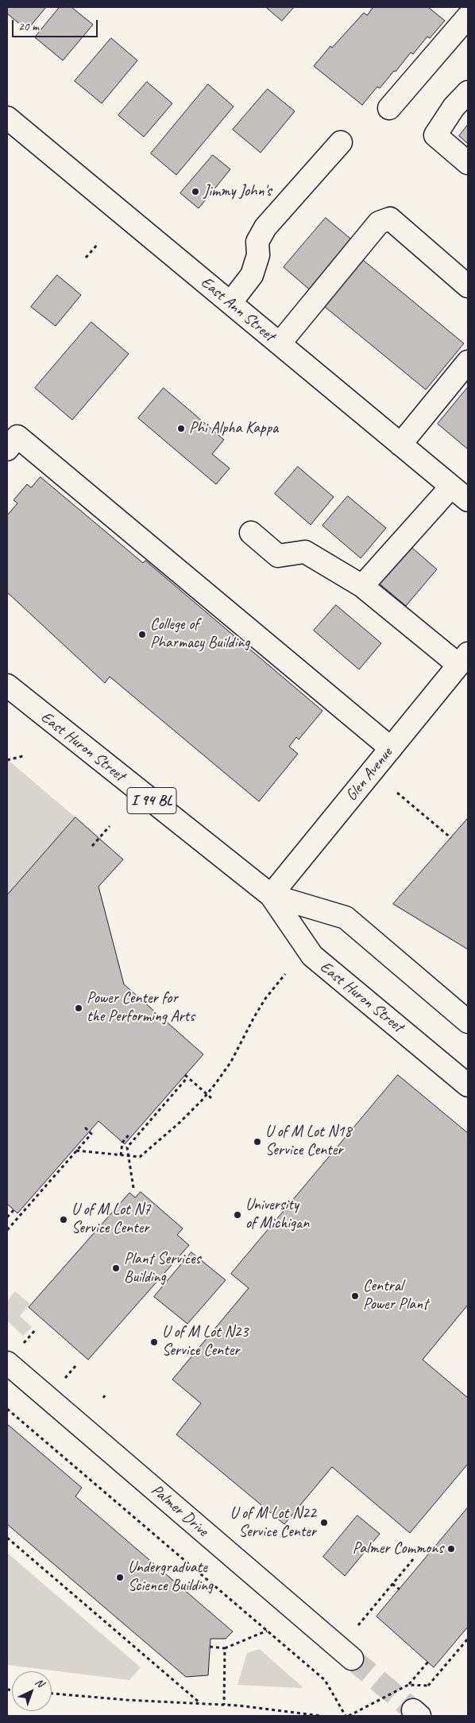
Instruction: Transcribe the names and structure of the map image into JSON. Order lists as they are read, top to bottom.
{
  "streets": {
    "main road": [
      "East Ann Street",
      "East Huron Street",
      "Glen Avenue",
      "I 94 BL",
      "Palmer Drive"
    ]
  },
  "crossings": [
    ["East Huron Street", "Glen Avenue"]
  ],
  "places": [
    "Jimmy John's",
    "Phi Alpha Kappa",
    "College of Pharmacy Building",
    "Power Center for the Performing Arts",
    "U of M Lot N18 Service Center",
    "University of Michigan",
    "U of M Lot N7 Service Center",
    "Plant Services Building",
    "Central Power Plant",
    "U of M Lot N23 Service Center",
    "U of M Lot N22 Service Center",
    "Palmer Commons",
    "Undergraduate Science Building"
  ],
  "scale_bar": "20 m",
  "north": "top right"
}
